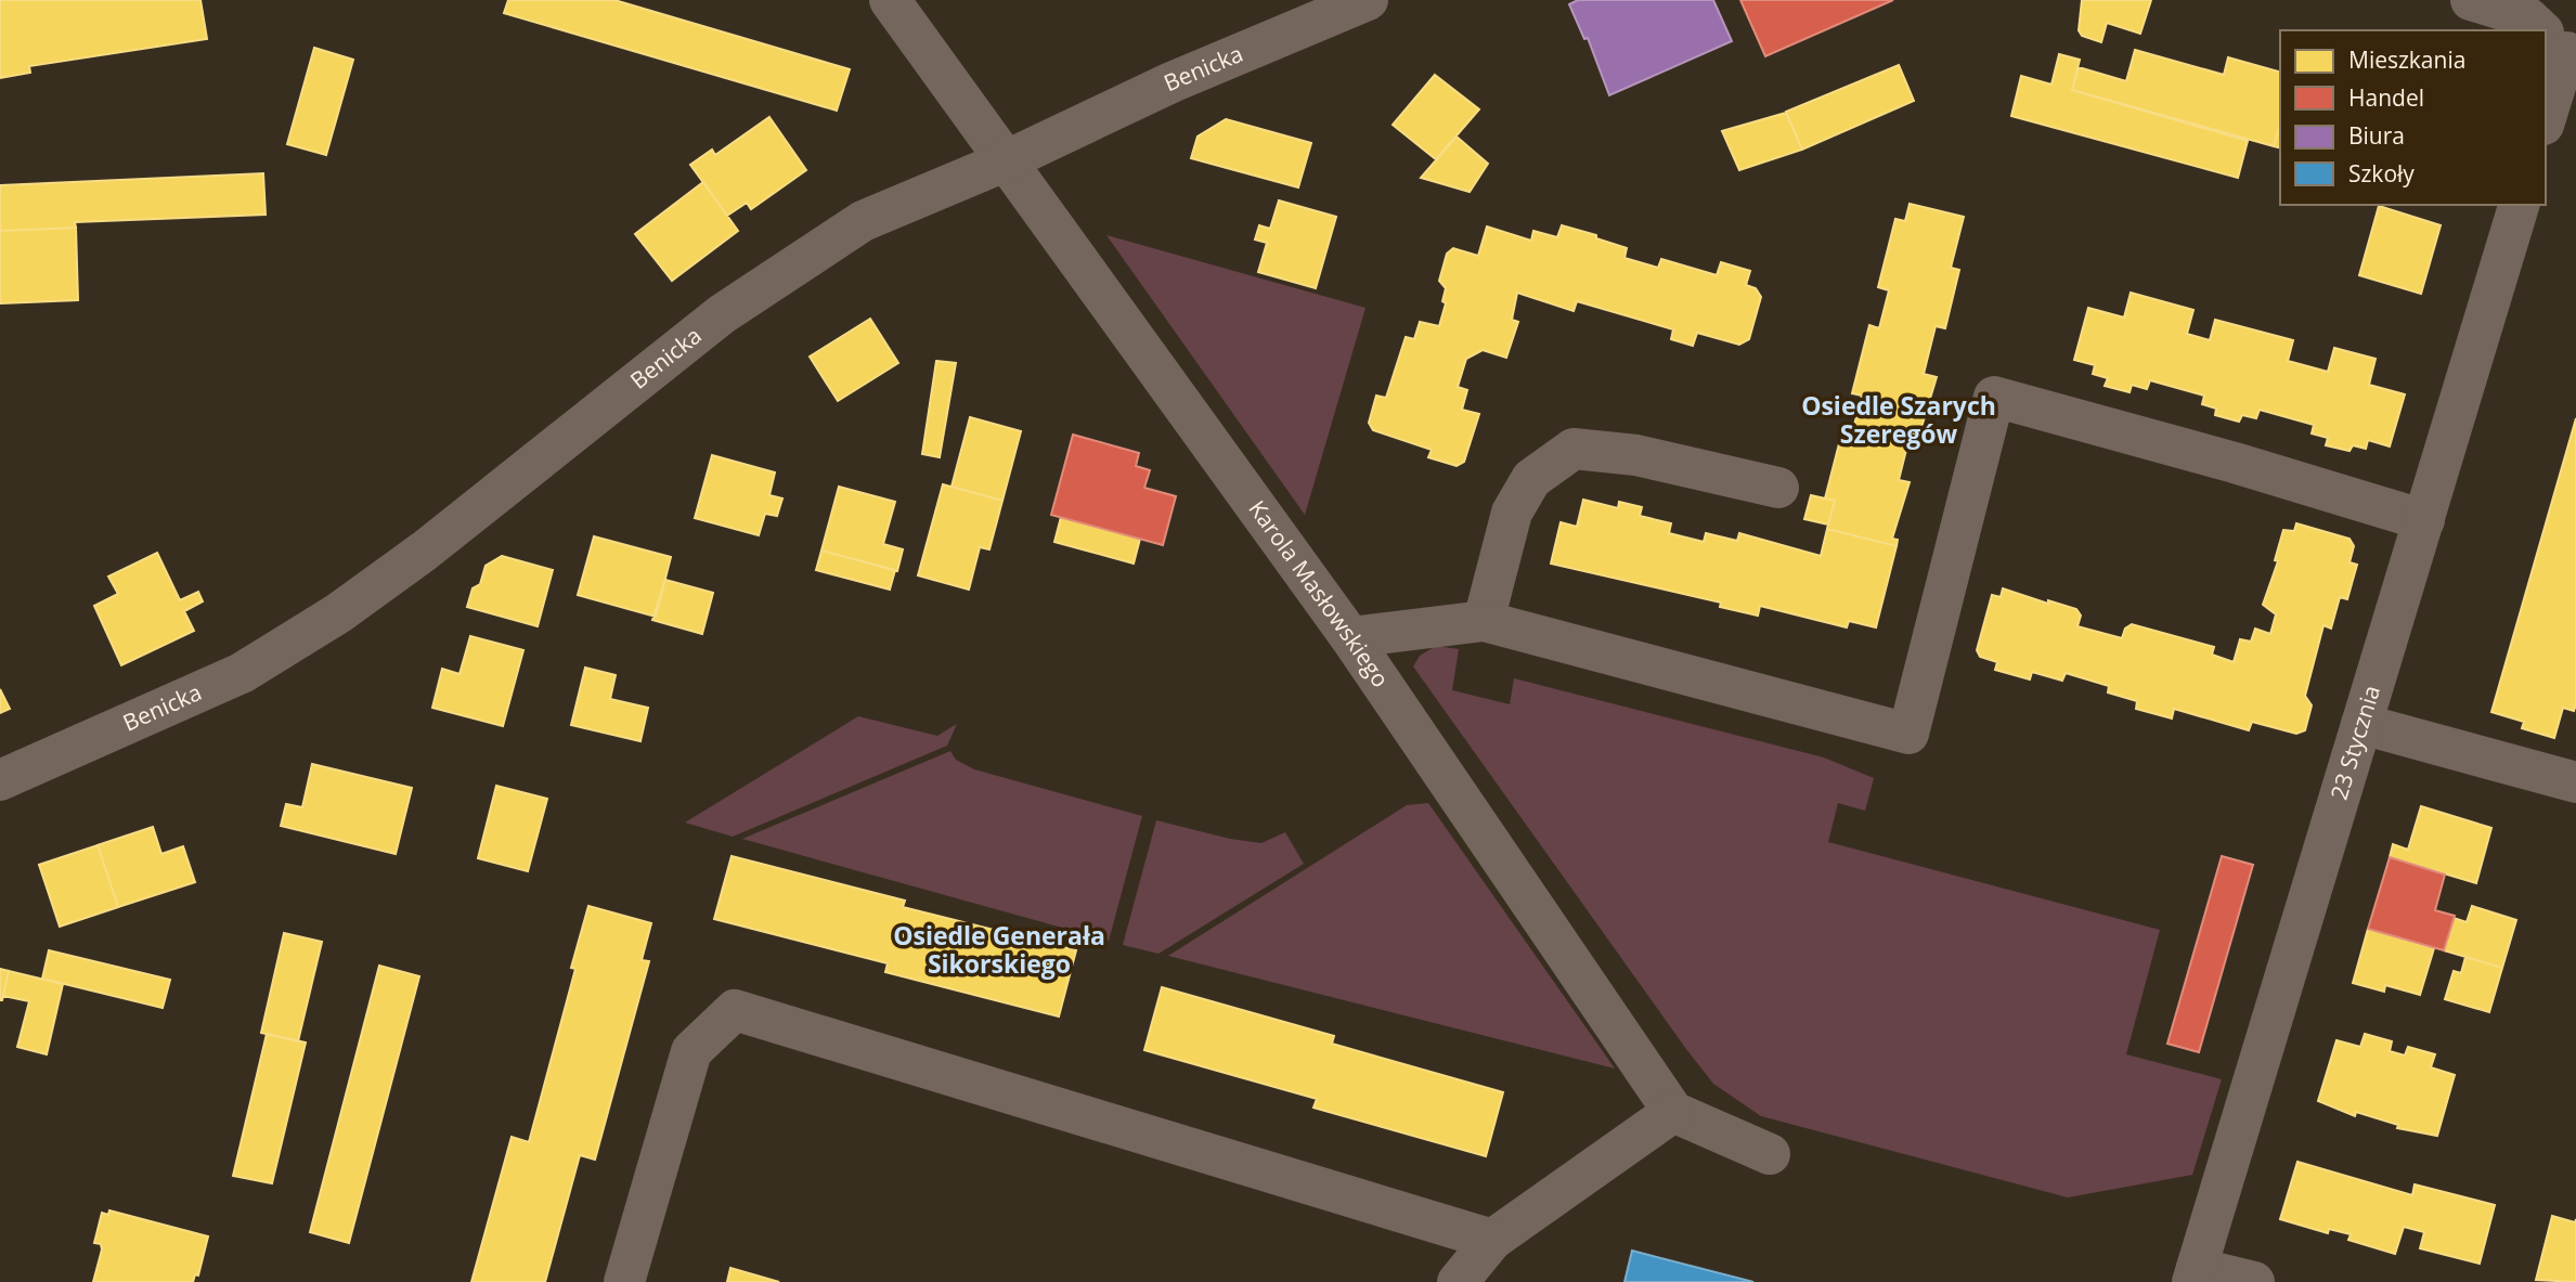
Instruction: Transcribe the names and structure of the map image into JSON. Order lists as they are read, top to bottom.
{
  "streets": {
    "street": ["Benicka", "Karola Masłowskiego", "23 Stycznia"]
  },
  "crossings": [
    ["Benicka", "Karola Masłowskiego"]
  ],
  "districts": ["Osiedle Szarych Szeregów", "Osiedle Generała Sikorskiego"],
  "legend": [
    "Mieszkania",
    "Handel",
    "Biura",
    "Szkoły"
  ]
}
